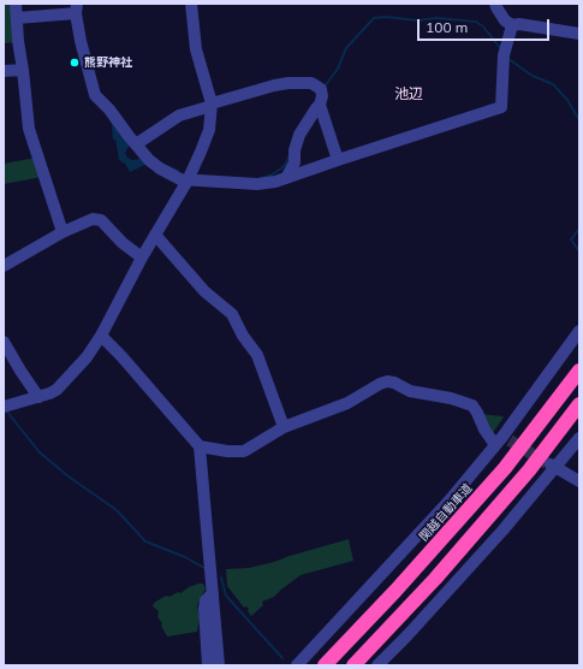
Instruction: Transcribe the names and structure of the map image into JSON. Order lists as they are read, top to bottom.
{
  "streets": {
    "highway": ["関越自動車道"]
  },
  "districts": ["池辺"],
  "places": ["熊野神社"],
  "scale_bar": "100 m"
}
